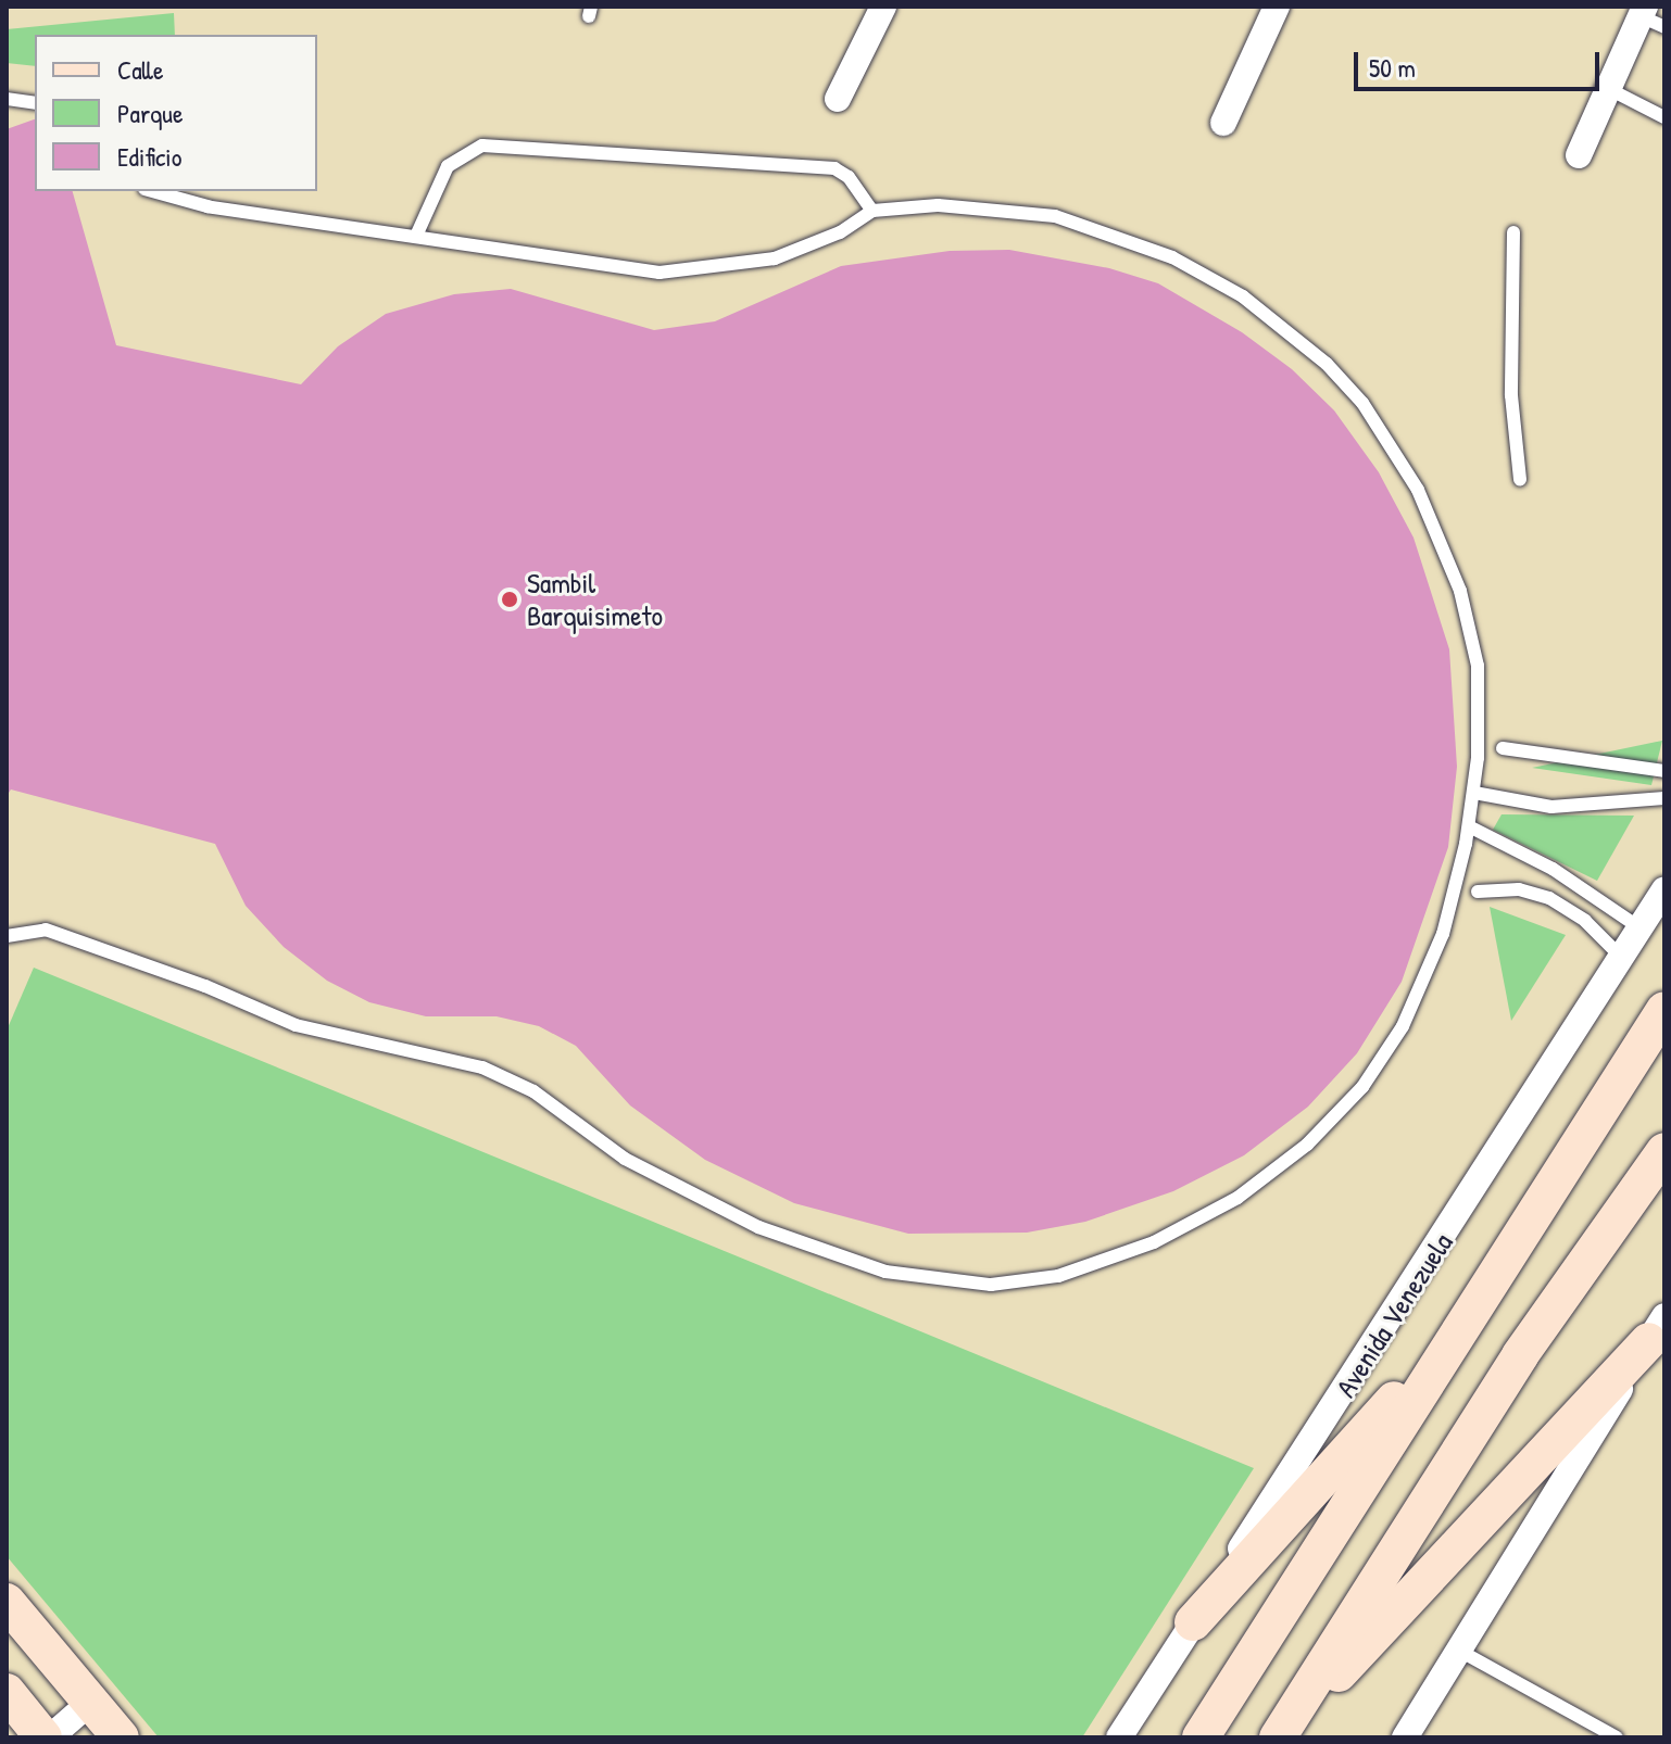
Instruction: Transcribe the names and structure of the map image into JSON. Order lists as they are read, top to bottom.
{
  "streets": {
    "street": ["Avenida Venezuela"]
  },
  "places": ["Sambil Barquisimeto"],
  "legend": ["Calle", "Parque", "Edificio"],
  "scale_bar": "50 m"
}
